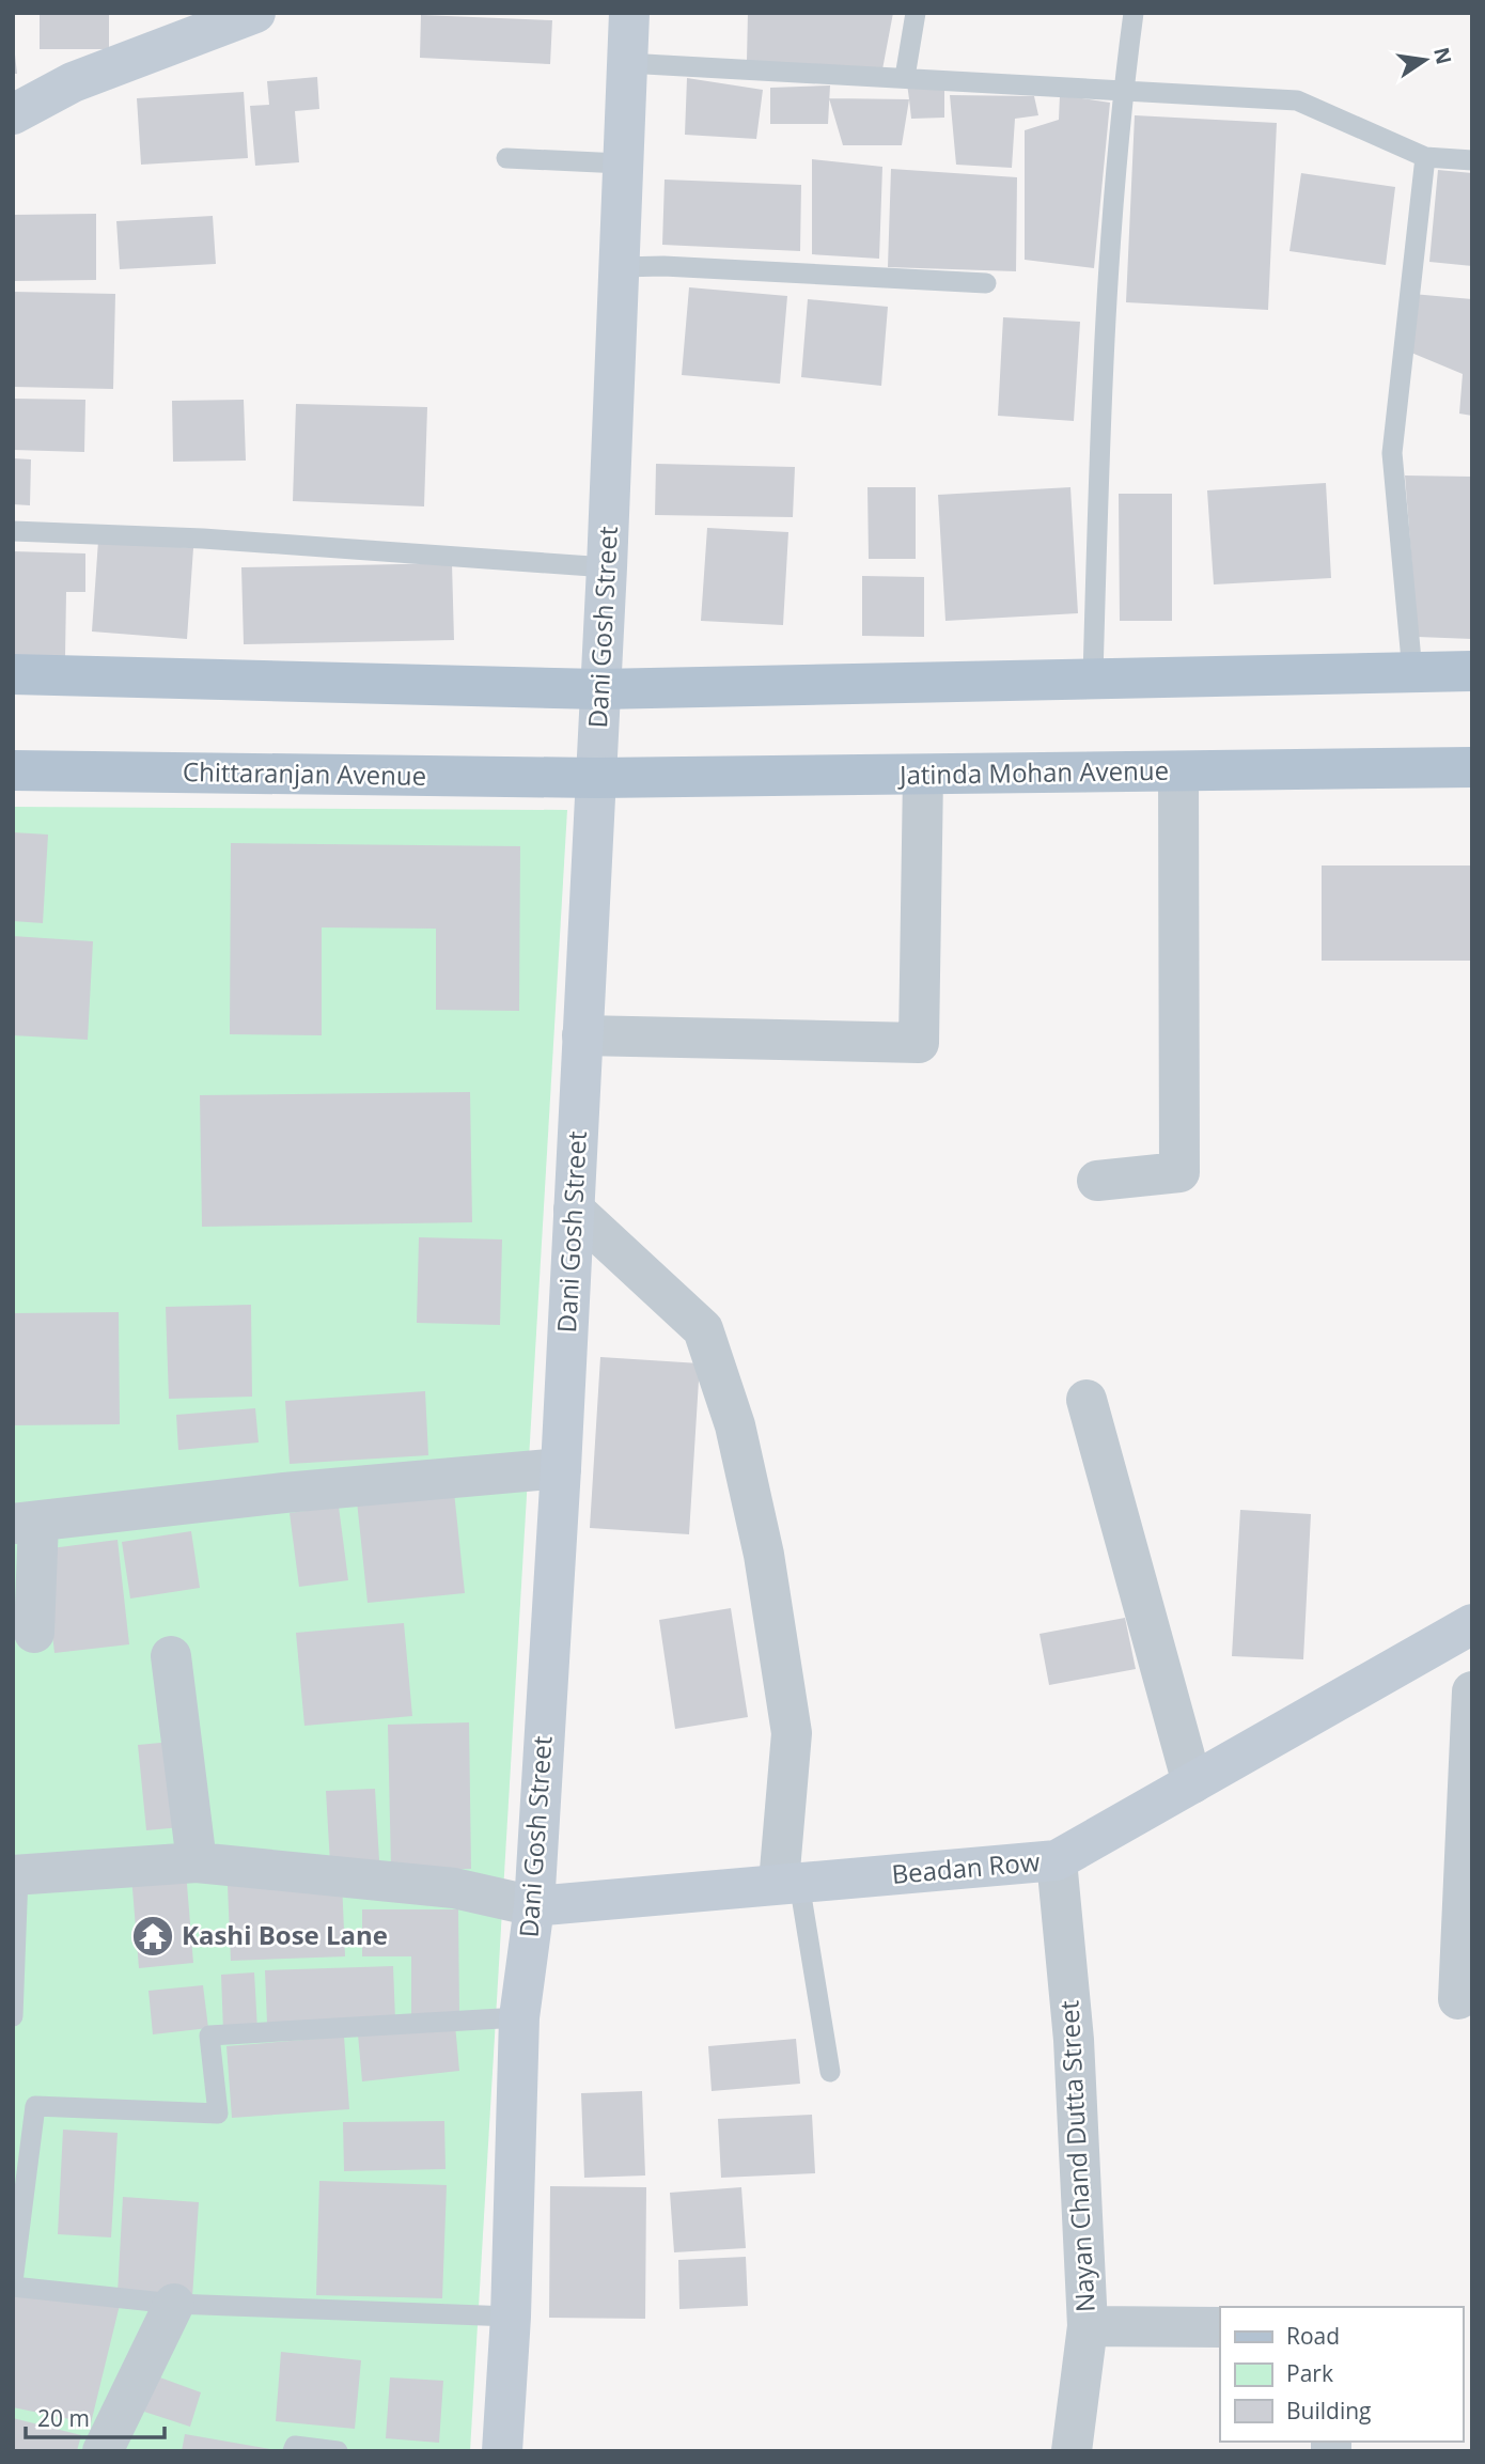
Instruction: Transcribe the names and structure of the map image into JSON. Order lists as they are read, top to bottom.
{
  "streets": {
    "main road": ["Jatinda Mohan Avenue", "Chittaranjan Avenue"],
    "street": ["Dani Gosh Street", "Beadan Row", "Nayan Chand Dutta Street"]
  },
  "crossings": [
    ["Dani Gosh Street", "Jatinda Mohan Avenue"],
    ["Dani Gosh Street", "Chittaranjan Avenue"],
    ["Dani Gosh Street", "Beadan Row"],
    ["Jatinda Mohan Avenue", "Chittaranjan Avenue"],
    ["Beadan Row", "Nayan Chand Dutta Street"]
  ],
  "places": {
    "temple": ["Kashi Bose Lane"]
  },
  "legend": ["Road", "Park", "Building"],
  "scale_bar": "20 m",
  "north": "right"
}
